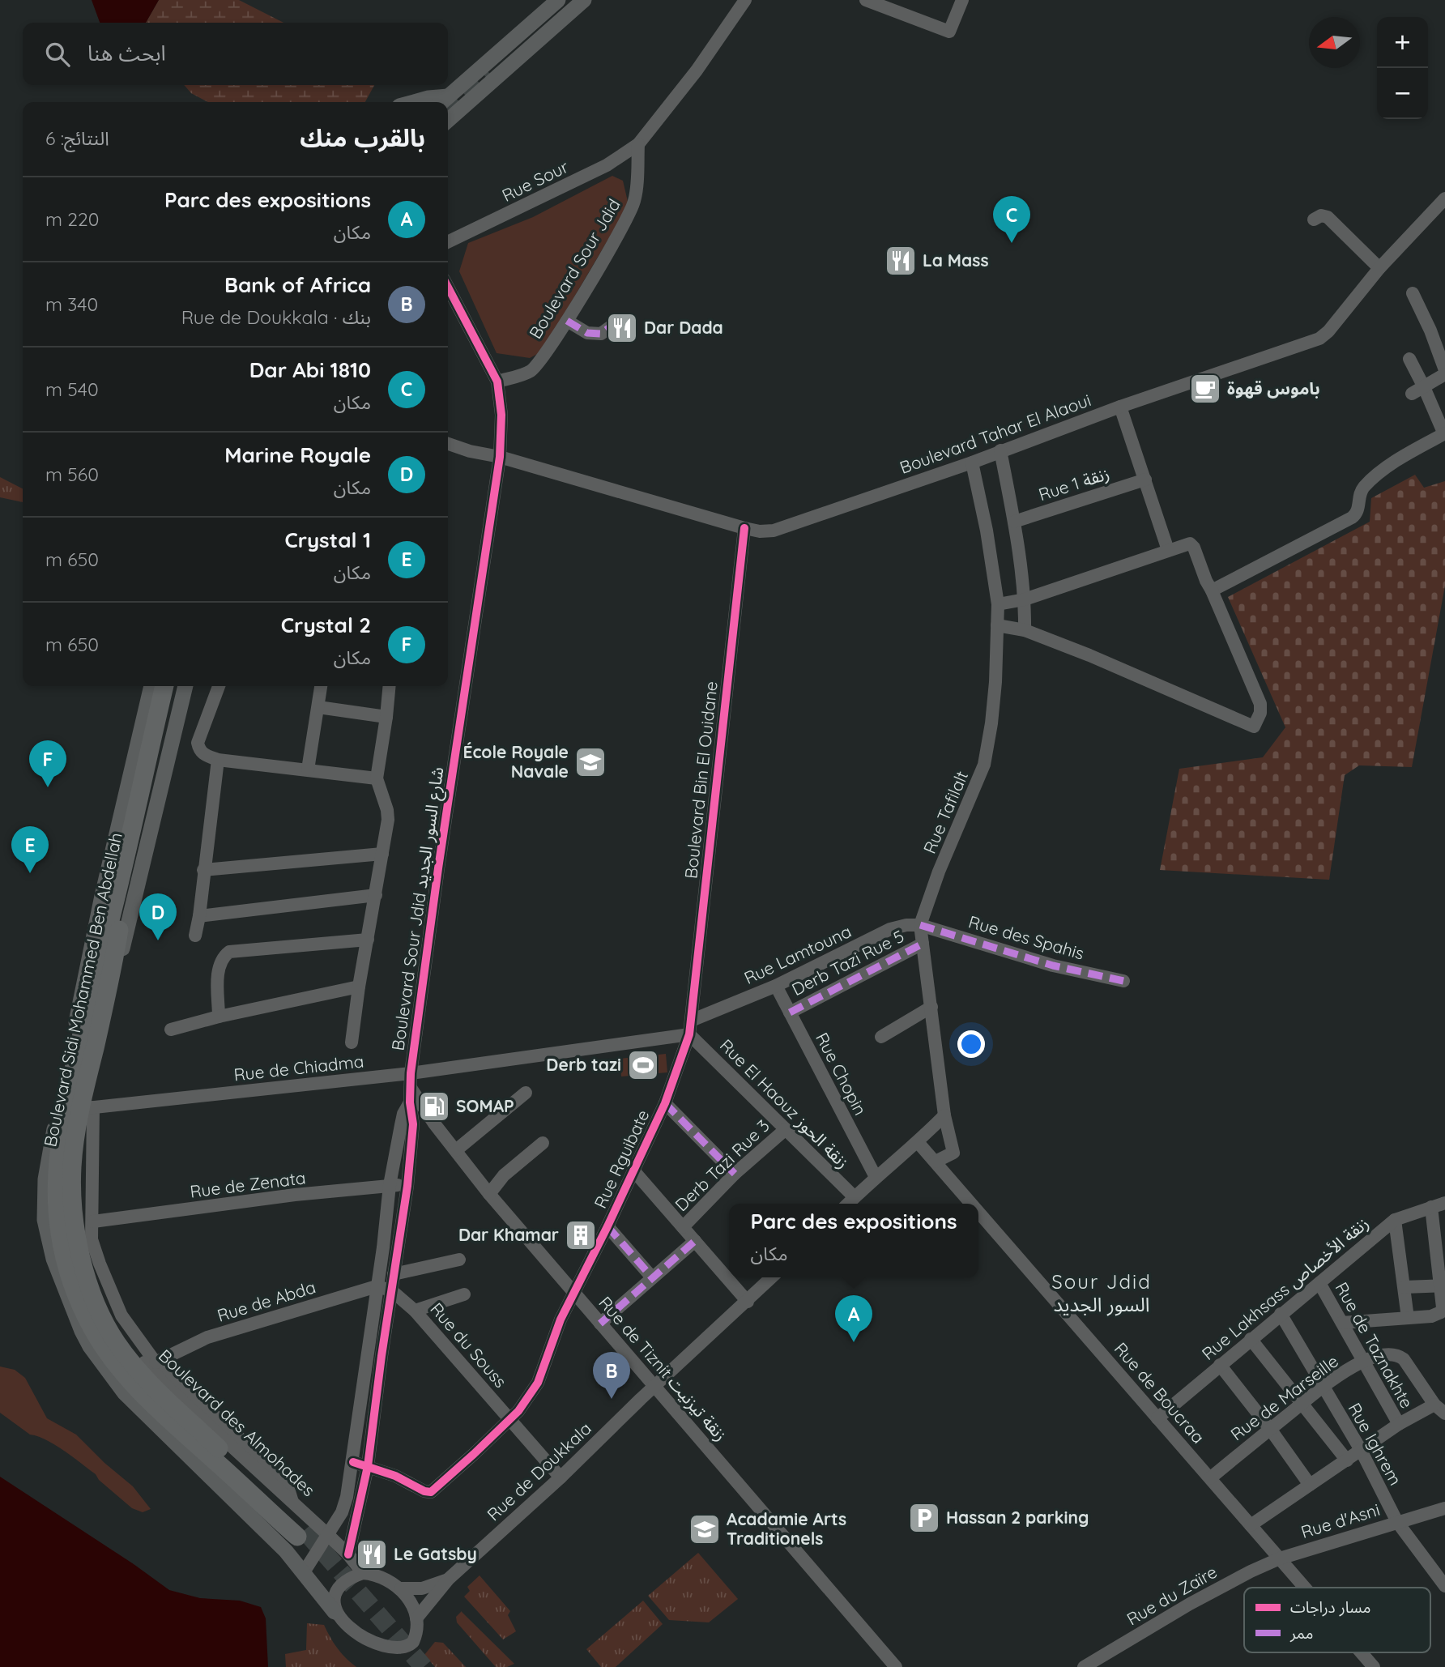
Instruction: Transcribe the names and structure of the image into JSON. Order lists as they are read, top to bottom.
{
  "streets": {
    "highway": ["Boulevard Sidi Mohammed Ben Abdellah"],
    "street": [
      "Rue Sour",
      "Boulevard Sour Jdid",
      "Boulevard Tahar El Alaoui",
      "Rue 1 زنقة",
      "Boulevard Bin El Ouidane",
      "Rue Tafilalt",
      "Boulevard Sour Jdid شارع السور الجديد",
      "Rue des Spahis",
      "Rue Lamtouna",
      "Derb Tazi Rue 5",
      "Rue de Chiadma",
      "Rue Chopin",
      "Rue El Haouz زنقة الحوز",
      "Rue Rguibate",
      "Derb Tazi Rue 3",
      "Rue de Zenata",
      "Rue Lakhsass زنقة الأخصاص",
      "Rue de Abda",
      "Rue du Souss",
      "Rue de Taznakhte",
      "Rue de Tiznit زنقة تيزنيت",
      "Rue de Boucraa",
      "Rue de Marseille",
      "Boulevard des Almohades",
      "Rue Ighrem",
      "Rue de Doukkala",
      "Rue d'Asni",
      "Rue du Zaïre"
    ]
  },
  "crossings": [
    ["Rue Sour", "Boulevard Sour Jdid"],
    ["Boulevard Sour Jdid", "Boulevard Sour Jdid شارع السور الجديد"],
    ["Boulevard Tahar El Alaoui", "Boulevard Bin El Ouidane"],
    ["Boulevard Tahar El Alaoui", "Rue Tafilalt"],
    ["Boulevard Tahar El Alaoui", "Boulevard Sour Jdid شارع السور الجديد"],
    ["Boulevard Bin El Ouidane", "Rue Lamtouna"],
    ["Boulevard Bin El Ouidane", "Rue de Chiadma"],
    ["Boulevard Bin El Ouidane", "Rue El Haouz زنقة الحوز"],
    ["Boulevard Bin El Ouidane", "Rue Rguibate"],
    ["Rue Tafilalt", "Rue des Spahis"],
    ["Rue Tafilalt", "Rue Lamtouna"],
    ["Rue Tafilalt", "Derb Tazi Rue 5"],
    ["Rue Tafilalt", "Rue de Boucraa"],
    ["Boulevard Sour Jdid شارع السور الجديد", "Rue de Chiadma"],
    ["Boulevard Sour Jdid شارع السور الجديد", "Rue Rguibate"],
    ["Boulevard Sour Jdid شارع السور الجديد", "Rue de Zenata"],
    ["Boulevard Sour Jdid شارع السور الجديد", "Rue de Abda"],
    ["Boulevard Sour Jdid شارع السور الجديد", "Rue du Souss"],
    ["Boulevard Sour Jdid شارع السور الجديد", "Rue de Tiznit زنقة تيزنيت"],
    ["Boulevard Sour Jdid شارع السور الجديد", "Boulevard des Almohades"],
    ["Rue des Spahis", "Rue Lamtouna"],
    ["Rue Lamtouna", "Rue Chopin"],
    ["Derb Tazi Rue 5", "Rue Chopin"],
    ["Boulevard Sidi Mohammed Ben Abdellah", "Rue de Chiadma"],
    ["Boulevard Sidi Mohammed Ben Abdellah", "Rue de Zenata"],
    ["Boulevard Sidi Mohammed Ben Abdellah", "Boulevard des Almohades"],
    ["Rue de Chiadma", "Rue El Haouz زنقة الحوز"],
    ["Rue de Chiadma", "Rue Rguibate"],
    ["Rue El Haouz زنقة الحوز", "Rue Rguibate"],
    ["Rue El Haouz زنقة الحوز", "Derb Tazi Rue 3"],
    ["Rue Rguibate", "Rue du Souss"],
    ["Rue Rguibate", "Rue de Tiznit زنقة تيزنيت"],
    ["Rue de Zenata", "Boulevard des Almohades"],
    ["Rue Lakhsass زنقة الأخصاص", "Rue de Taznakhte"],
    ["Rue Lakhsass زنقة الأخصاص", "Rue de Boucraa"],
    ["Rue Lakhsass زنقة الأخصاص", "Rue Ighrem"],
    ["Rue du Souss", "Rue de Doukkala"],
    ["Rue de Taznakhte", "Rue de Marseille"],
    ["Rue de Tiznit زنقة تيزنيت", "Rue de Doukkala"],
    ["Rue de Boucraa", "Rue de Marseille"],
    ["Rue de Boucraa", "Rue d'Asni"],
    ["Rue de Boucraa", "Rue du Zaïre"],
    ["Rue de Marseille", "Rue Ighrem"],
    ["Rue Ighrem", "Rue d'Asni"],
    ["Rue d'Asni", "Rue du Zaïre"]
  ],
  "districts": ["Sour Jdid السور الجديد"],
  "places": {
    "restaurant": ["La Mass", "Dar Dada", "Le Gatsby"],
    "cafe": ["باموس قهوة"],
    "school or university": ["École Royale Navale", "Acadamie Arts Traditionels"],
    "sports": ["Derb tazi"],
    "fuel station": ["SOMAP"],
    "building": ["Dar Khamar"],
    "parking": ["Hassan 2 parking"]
  },
  "legend": ["مسار دراجات", "ممر"],
  "north": "left",
  "page": {
    "map_buttons": ["+", "−"],
    "search": "ابحث هنا",
    "heading": ["بالقرب منك", "النتائج: 6"],
    "list": [
      {
        "mark": "A",
        "name": "Parc des expositions",
        "note": "مكان",
        "value": "220 m"
      },
      {
        "mark": "B",
        "name": "Bank of Africa",
        "note": "بنك · Rue de Doukkala",
        "value": "340 m"
      },
      {
        "mark": "C",
        "name": "Dar Abi 1810",
        "note": "مكان",
        "value": "540 m"
      },
      {
        "mark": "D",
        "name": "Marine Royale",
        "note": "مكان",
        "value": "560 m"
      },
      {
        "mark": "E",
        "name": "Crystal 1",
        "note": "مكان",
        "value": "650 m"
      },
      {
        "mark": "F",
        "name": "Crystal 2",
        "note": "مكان",
        "value": "650 m"
      }
    ],
    "pins": [
      "C",
      "F",
      "E",
      "D",
      "A",
      "B"
    ],
    "popup": ["Parc des expositions", "مكان"]
  }
}
